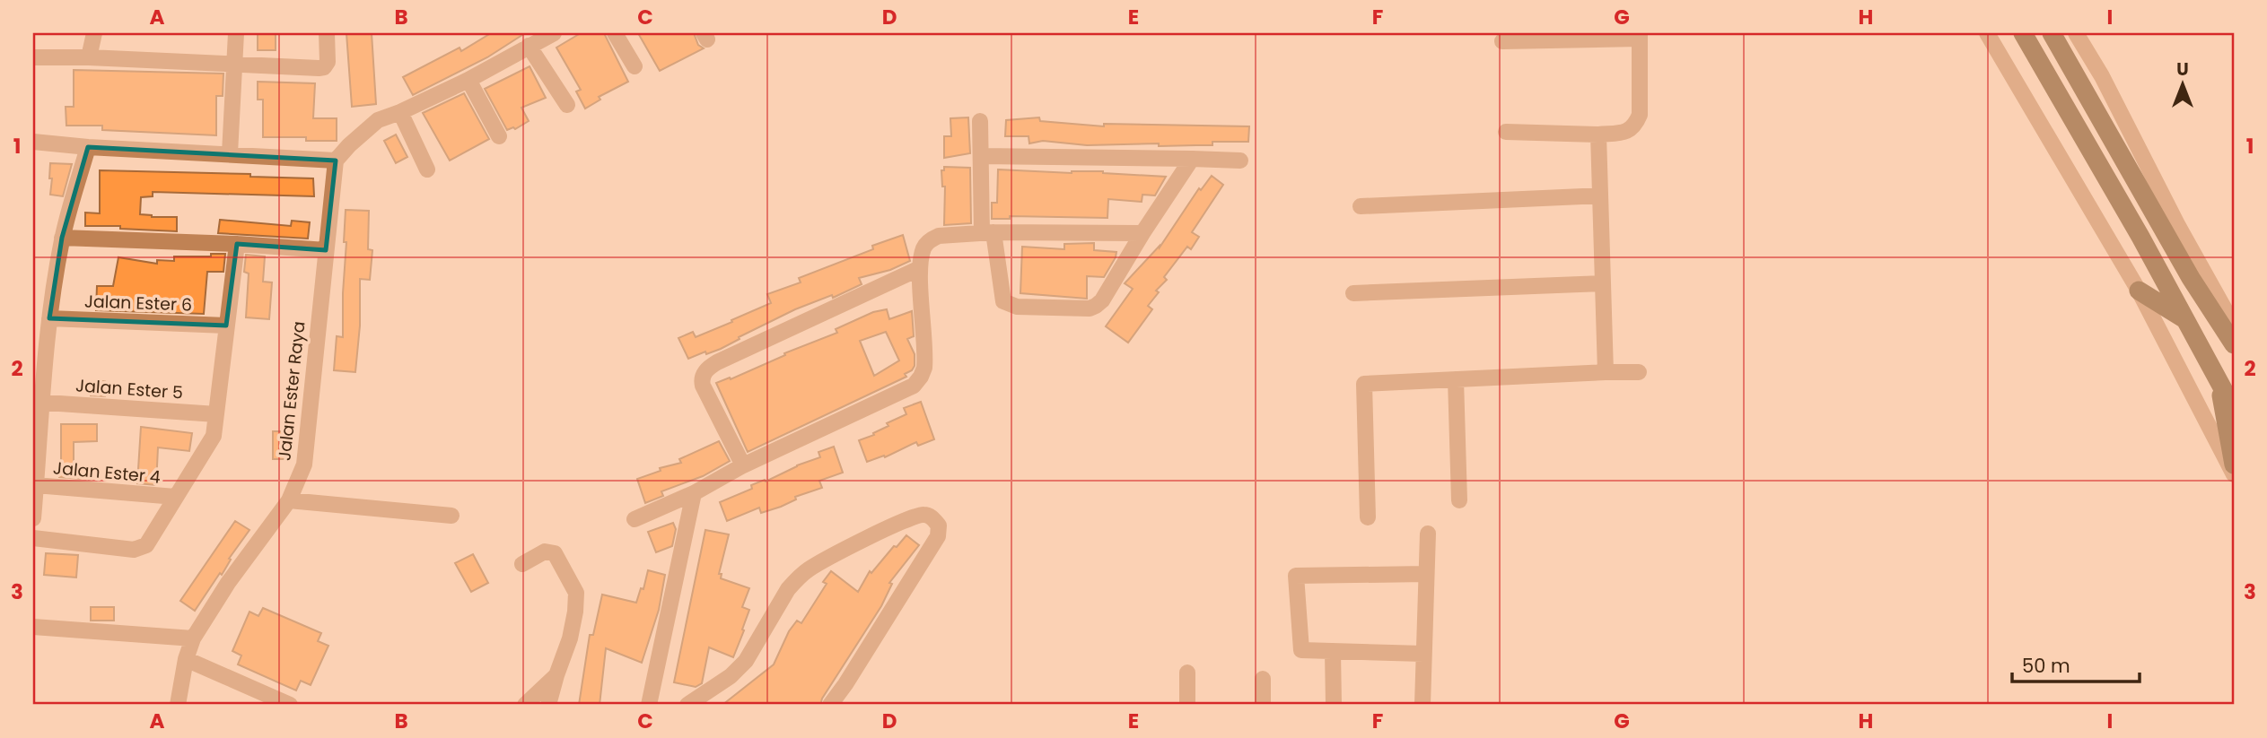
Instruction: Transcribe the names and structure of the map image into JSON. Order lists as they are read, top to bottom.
{
  "streets": {
    "street": [
      "Jalan Ester 6",
      "Jalan Ester 5",
      "Jalan Ester Raya",
      "Jalan Ester 4"
    ]
  },
  "scale_bar": "50 m",
  "north": "top",
  "grid": {
    "columns": [
      "A",
      "B",
      "C",
      "D",
      "E",
      "F",
      "G",
      "H",
      "I"
    ],
    "rows": ["1", "2", "3"]
  }
}
